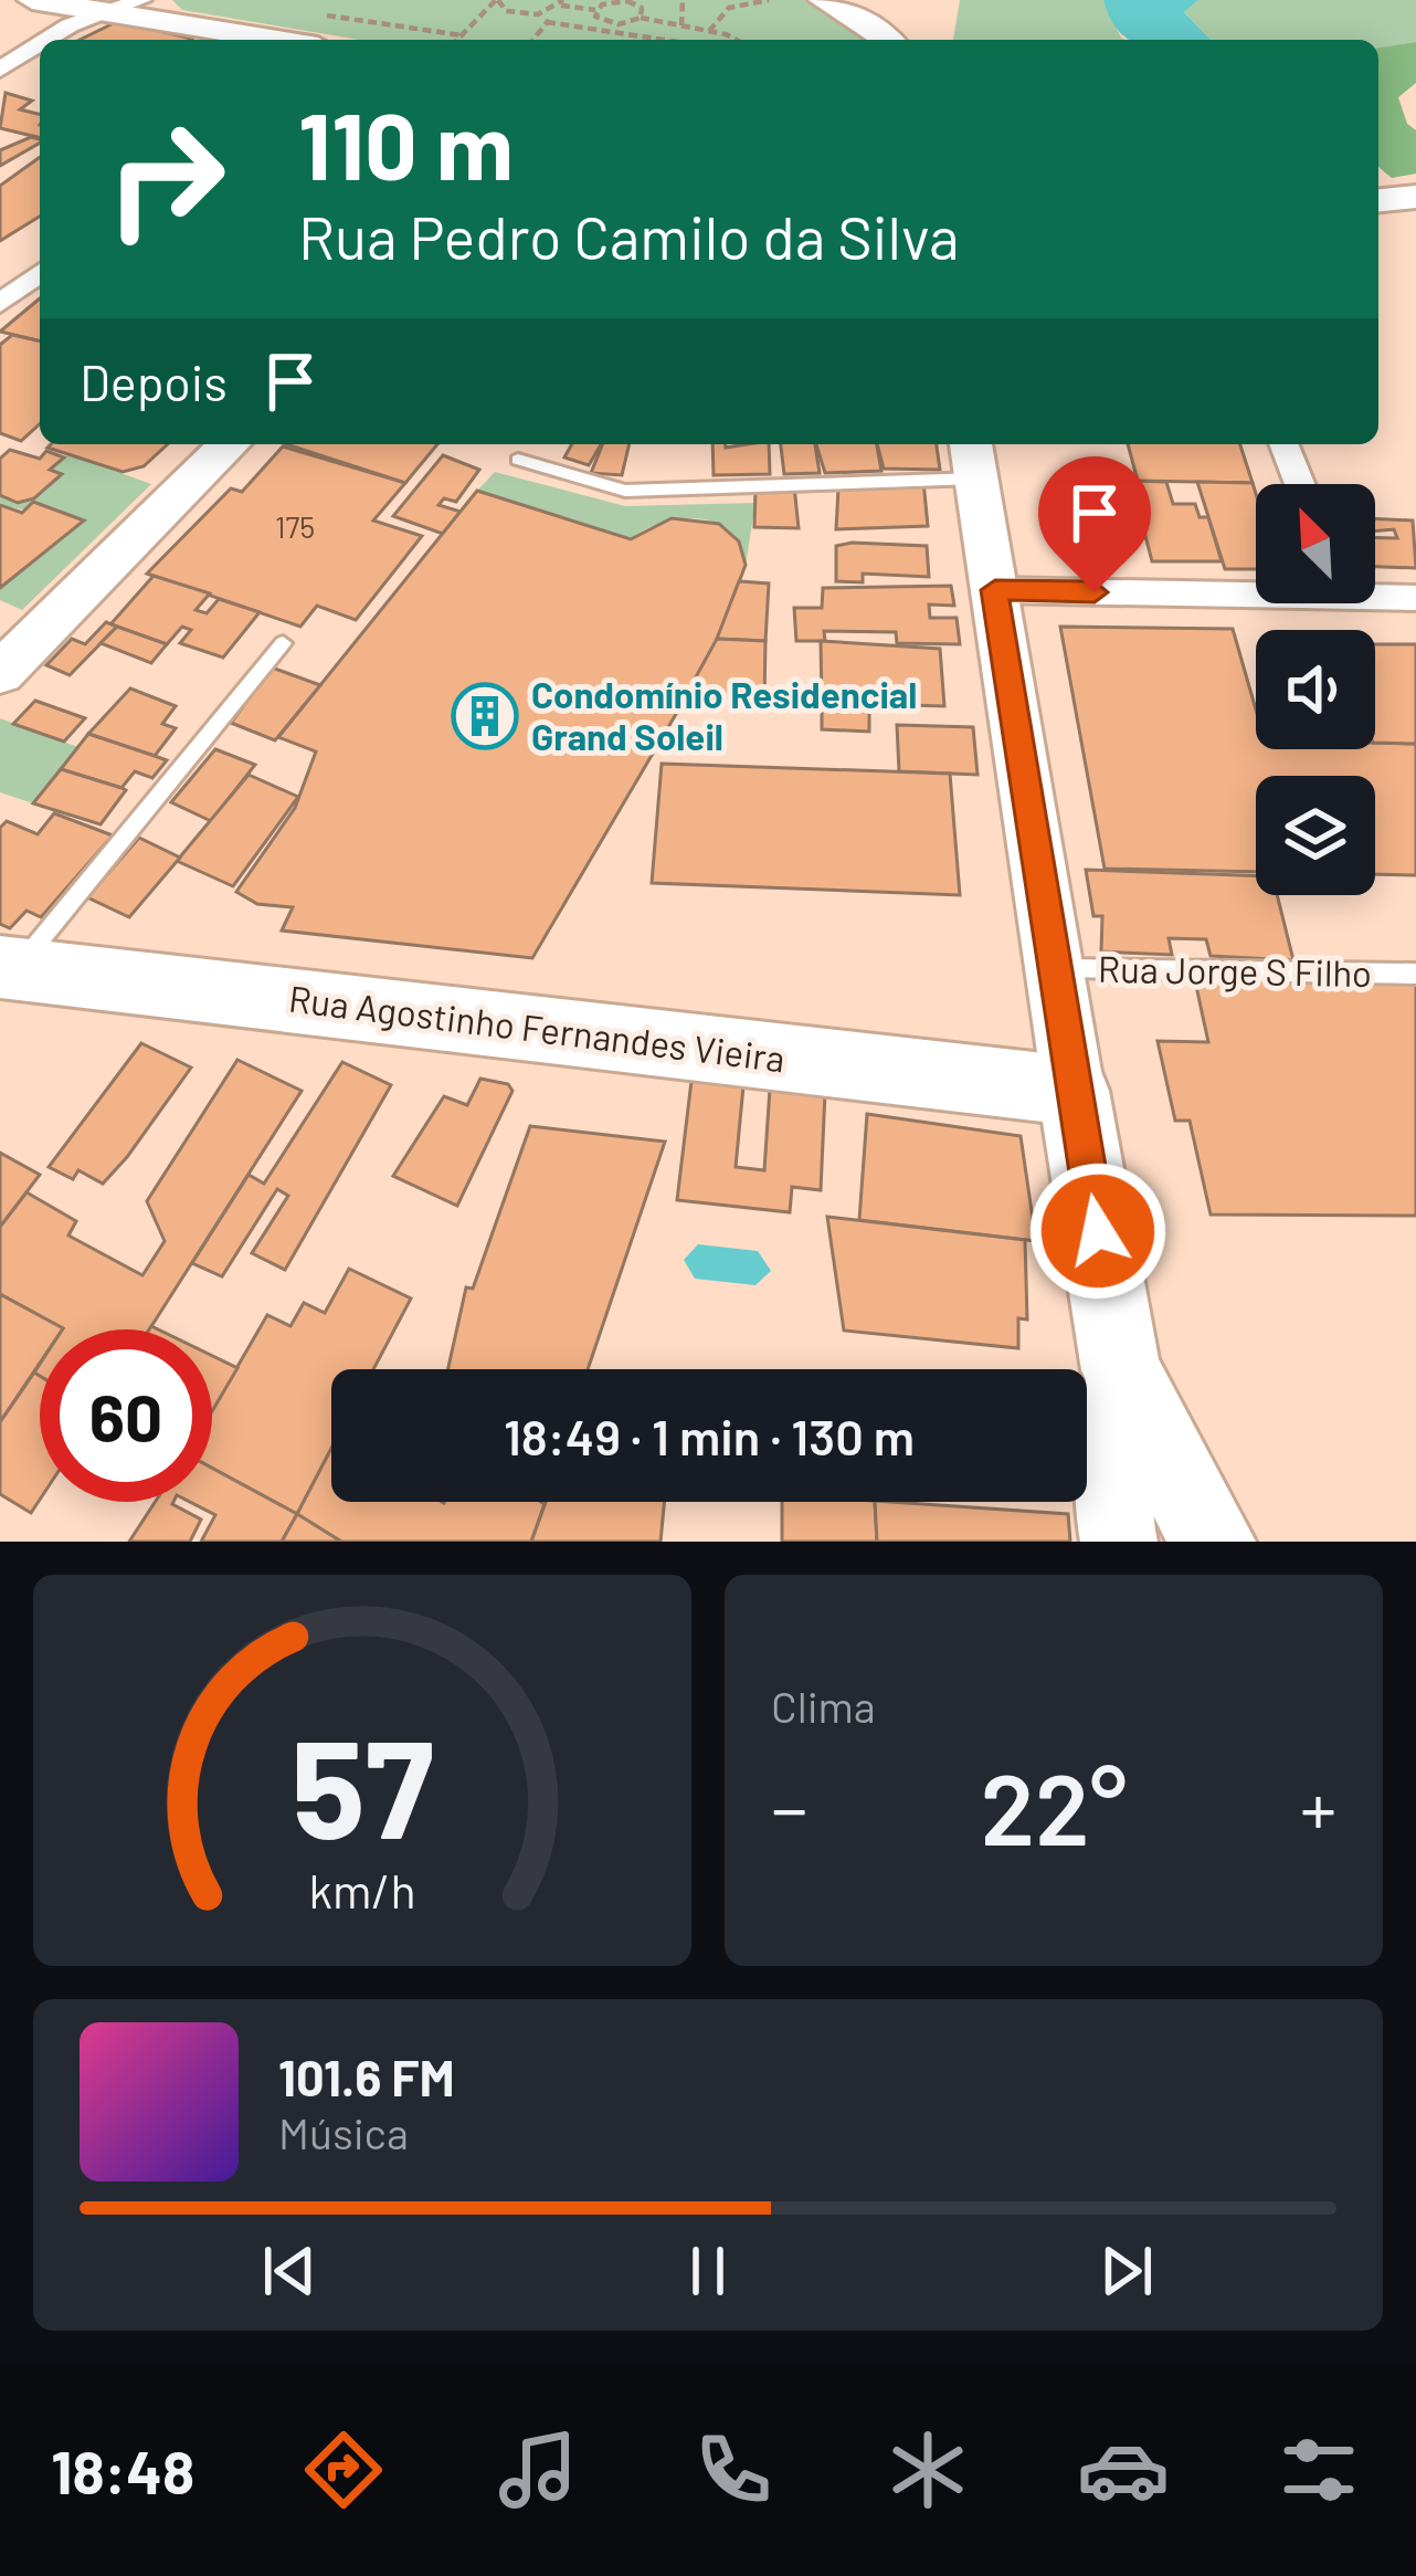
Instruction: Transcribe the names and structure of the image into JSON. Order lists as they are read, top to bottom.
{
  "streets": {
    "main road": ["Rua Agostinho Fernandes Vieira"],
    "lane": ["Rua Jorge S Filho"]
  },
  "places": {
    "building": ["Condomínio Residencial Grand Soleil"]
  },
  "house_numbers": ["175"],
  "north": "top left",
  "page": {
    "turn": ["110 m", "Rua Pedro Camilo da Silva"],
    "then": "Depois",
    "limit": "60",
    "trip": "18:49 · 1 min · 130 m",
    "tile": "Clima",
    "heat": ["−", "22°", "+"],
    "song": ["101.6 FM", "Música"],
    "tabs": "18:48",
    "gauge": ["57", "km/h"]
  }
}
